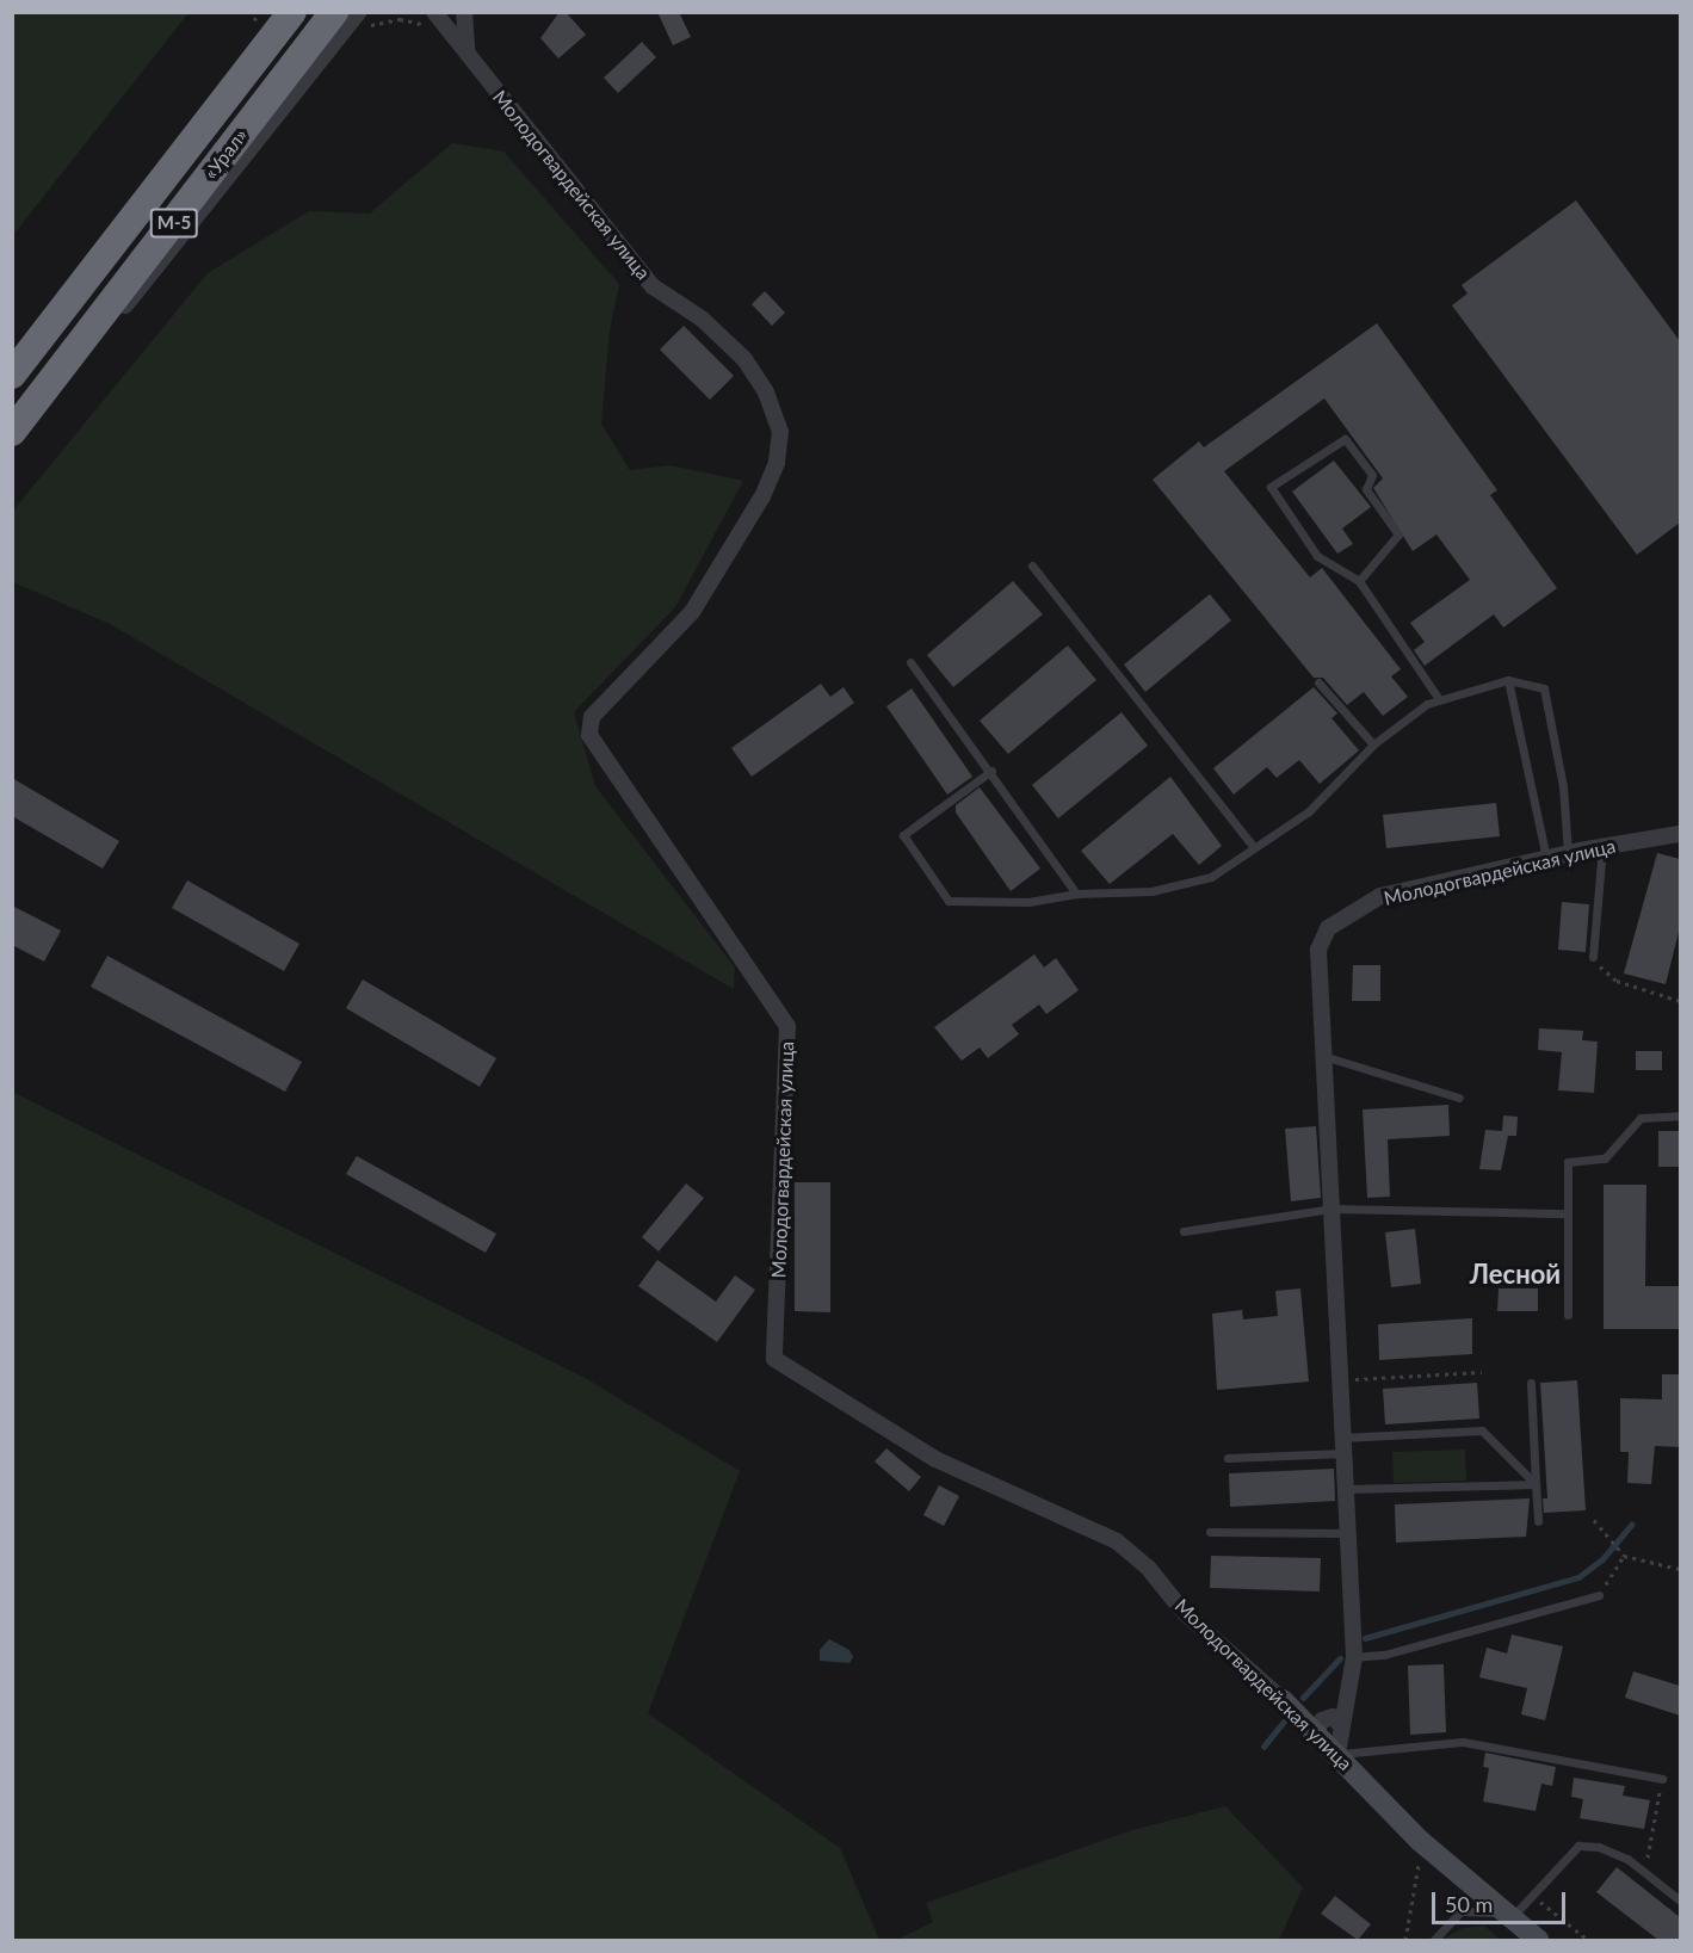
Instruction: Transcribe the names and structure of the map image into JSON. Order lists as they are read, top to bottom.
{
  "streets": {
    "highway": ["«Урал»", "М-5"],
    "street": ["Молодогвардейская улица"]
  },
  "districts": ["Лесной"],
  "scale_bar": "50 m"
}
